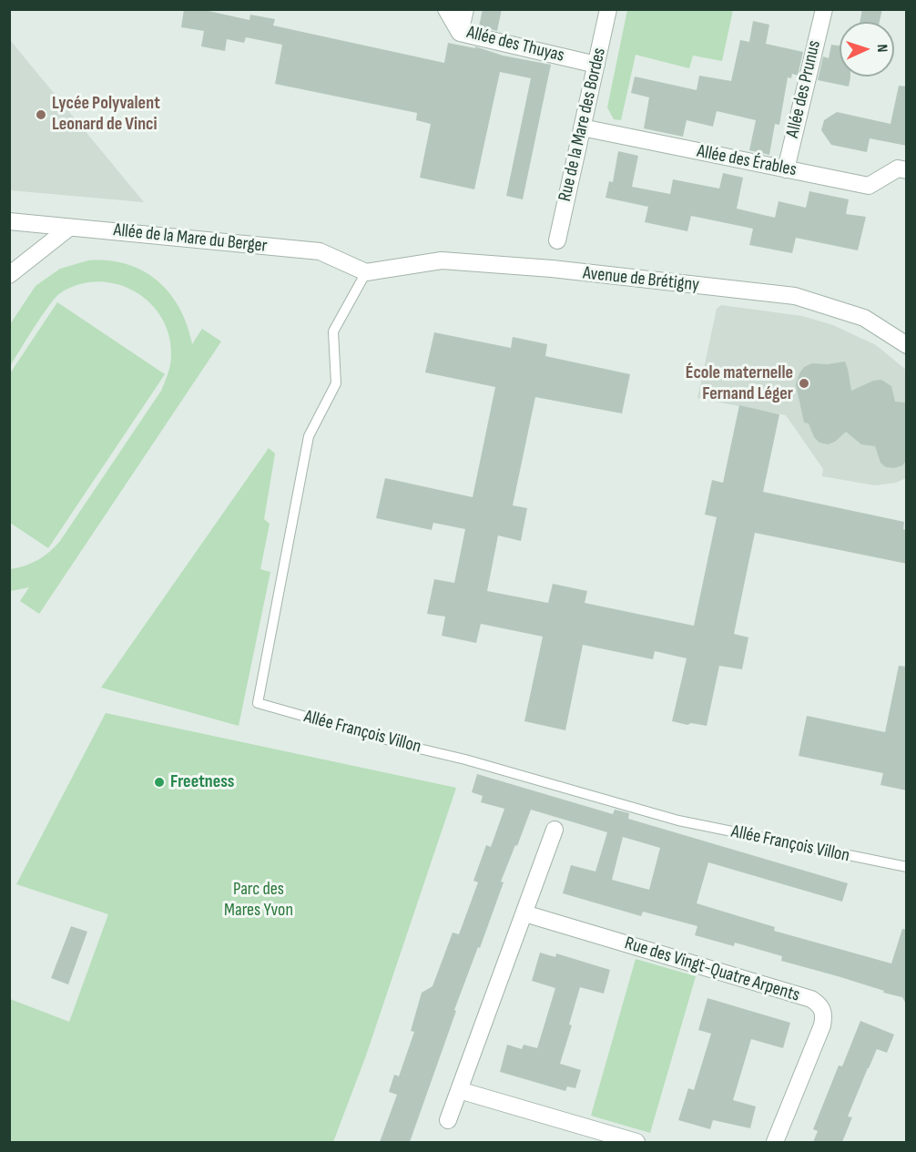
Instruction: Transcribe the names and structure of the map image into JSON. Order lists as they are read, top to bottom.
{
  "streets": {
    "street": [
      "Allée des Thuyas",
      "Allée des Prunus",
      "Rue de la Mare des Bordes",
      "Allée des Érables",
      "Allée de la Mare du Berger",
      "Avenue de Brétigny",
      "Rue des Vingt-Quatre Arpents"
    ],
    "lane": ["Allée François Villon"]
  },
  "crossings": [
    ["Allée des Thuyas", "Rue de la Mare des Bordes"],
    ["Allée des Prunus", "Allée des Érables"],
    ["Rue de la Mare des Bordes", "Allée des Érables"],
    ["Allée de la Mare du Berger", "Avenue de Brétigny"],
    ["Allée de la Mare du Berger", "Allée François Villon"],
    ["Avenue de Brétigny", "Allée François Villon"]
  ],
  "parks": ["Parc des Mares Yvon"],
  "places": ["Lycée Polyvalent Leonard de Vinci", "École maternelle Fernand Léger", "Freetness"],
  "north": "right"
}
